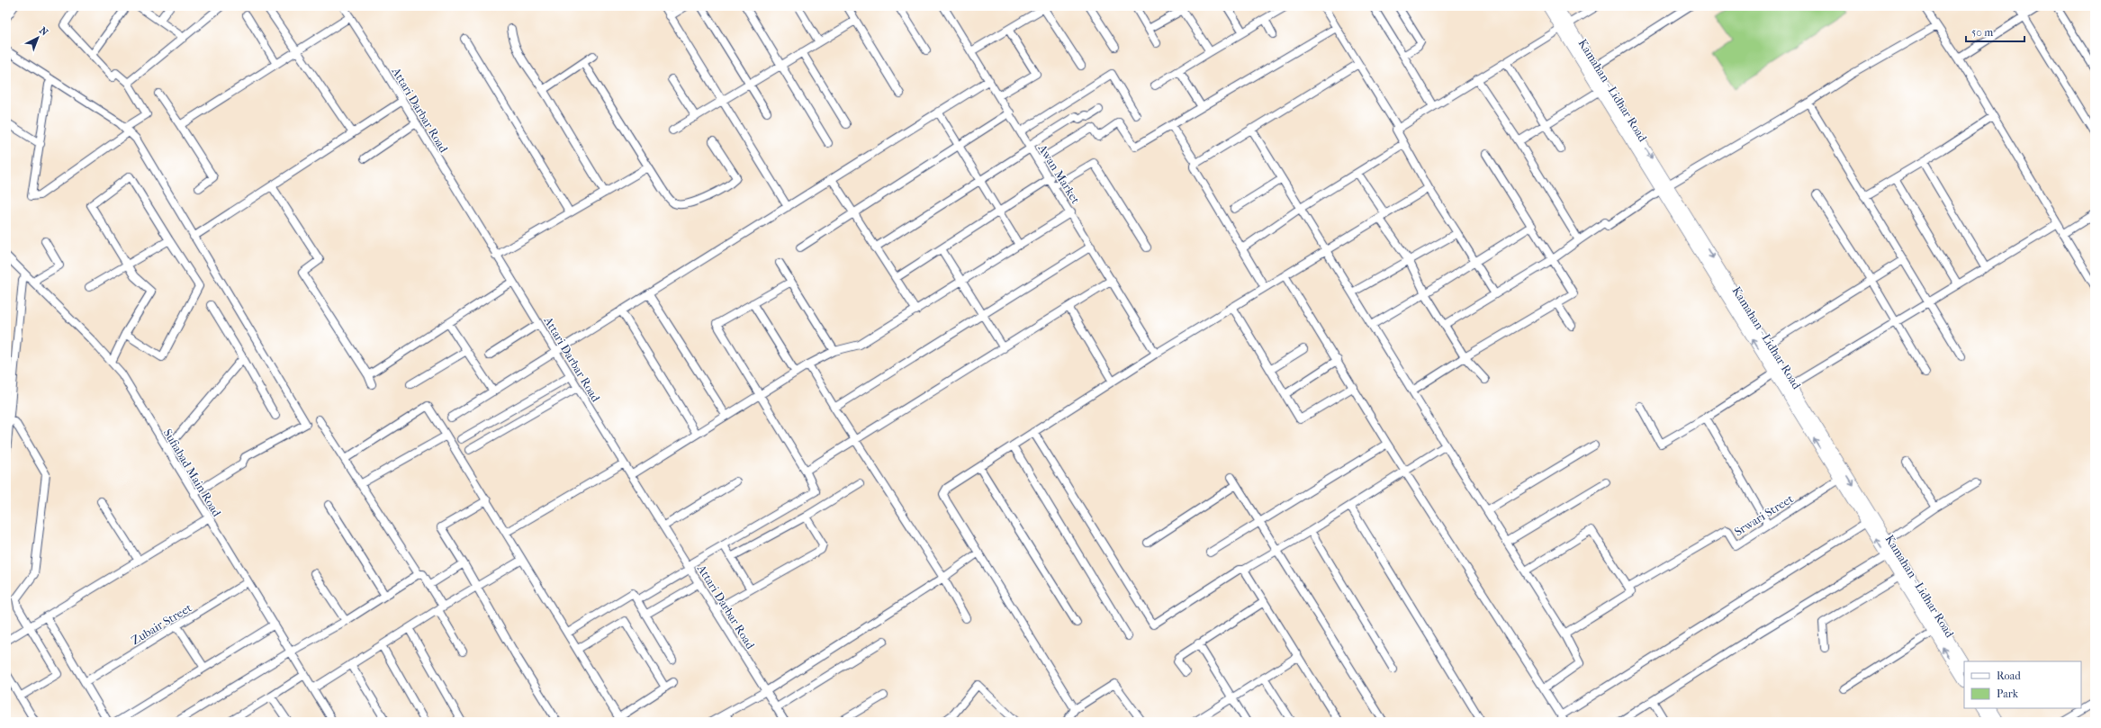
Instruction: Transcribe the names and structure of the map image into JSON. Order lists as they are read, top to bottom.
{
  "streets": {
    "main road": ["Kamahan - Lidhar Road"],
    "street": [
      "Attari Darbar Road",
      "Awan Market",
      "Sufiabad Main Road",
      "Srwari Street",
      "Zubair Street"
    ]
  },
  "crossings": [
    ["Kamahan - Lidhar Road", "Srwari Street"],
    ["Sufiabad Main Road", "Zubair Street"]
  ],
  "legend": ["Road", "Park"],
  "scale_bar": "50 m",
  "north": "top right"
}
